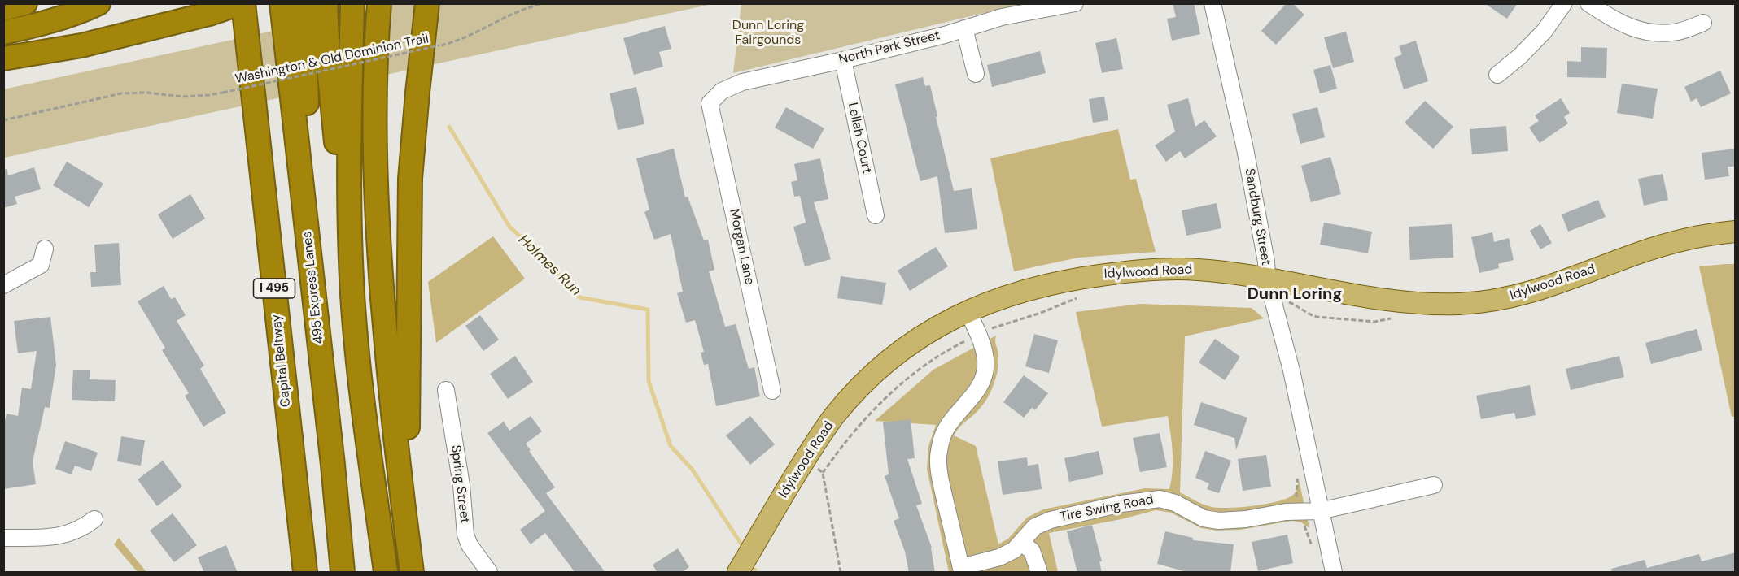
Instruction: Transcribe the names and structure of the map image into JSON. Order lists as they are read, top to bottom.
{
  "streets": {
    "highway": ["495 Express Lanes", "I 495", "Capital Beltway"],
    "main road": ["Idylwood Road"],
    "street": [
      "North Park Street",
      "Lellah Court",
      "Sandburg Street",
      "Morgan Lane",
      "Spring Street",
      "Tire Swing Road"
    ],
    "path": ["Washington & Old Dominion Trail"]
  },
  "crossings": [
    ["North Park Street", "Lellah Court"],
    ["North Park Street", "Morgan Lane"],
    ["Sandburg Street", "Idylwood Road"],
    ["Sandburg Street", "Tire Swing Road"]
  ],
  "districts": ["Dunn Loring"],
  "water": ["Holmes Run"],
  "parks": ["Dunn Loring Fairgounds"]
}
